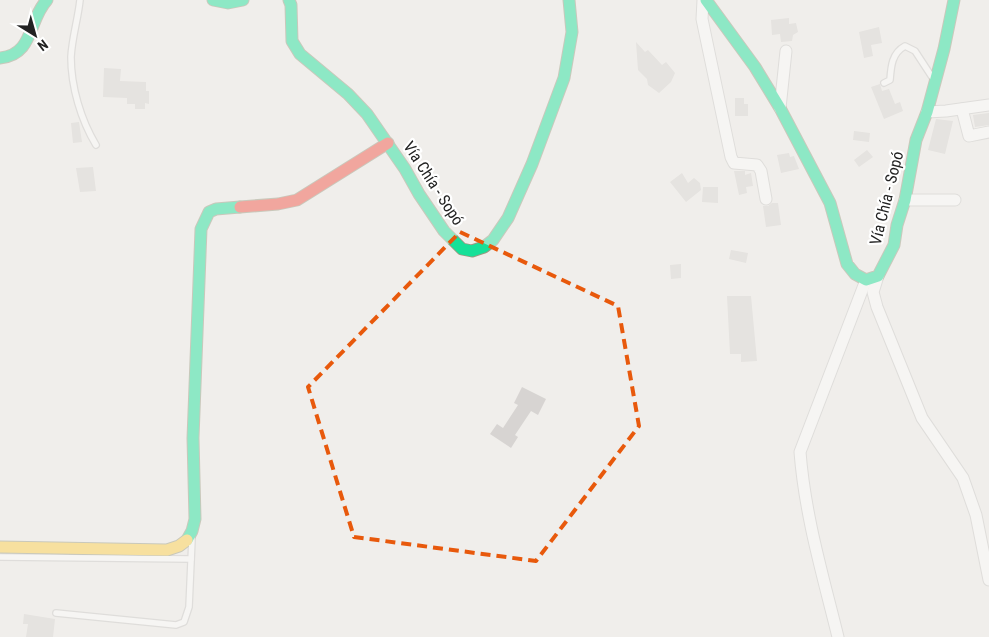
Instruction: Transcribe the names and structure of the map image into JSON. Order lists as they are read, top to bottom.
{
  "streets": {
    "street": ["Vía Chía - Sopó"]
  },
  "north": "bottom right"
}
